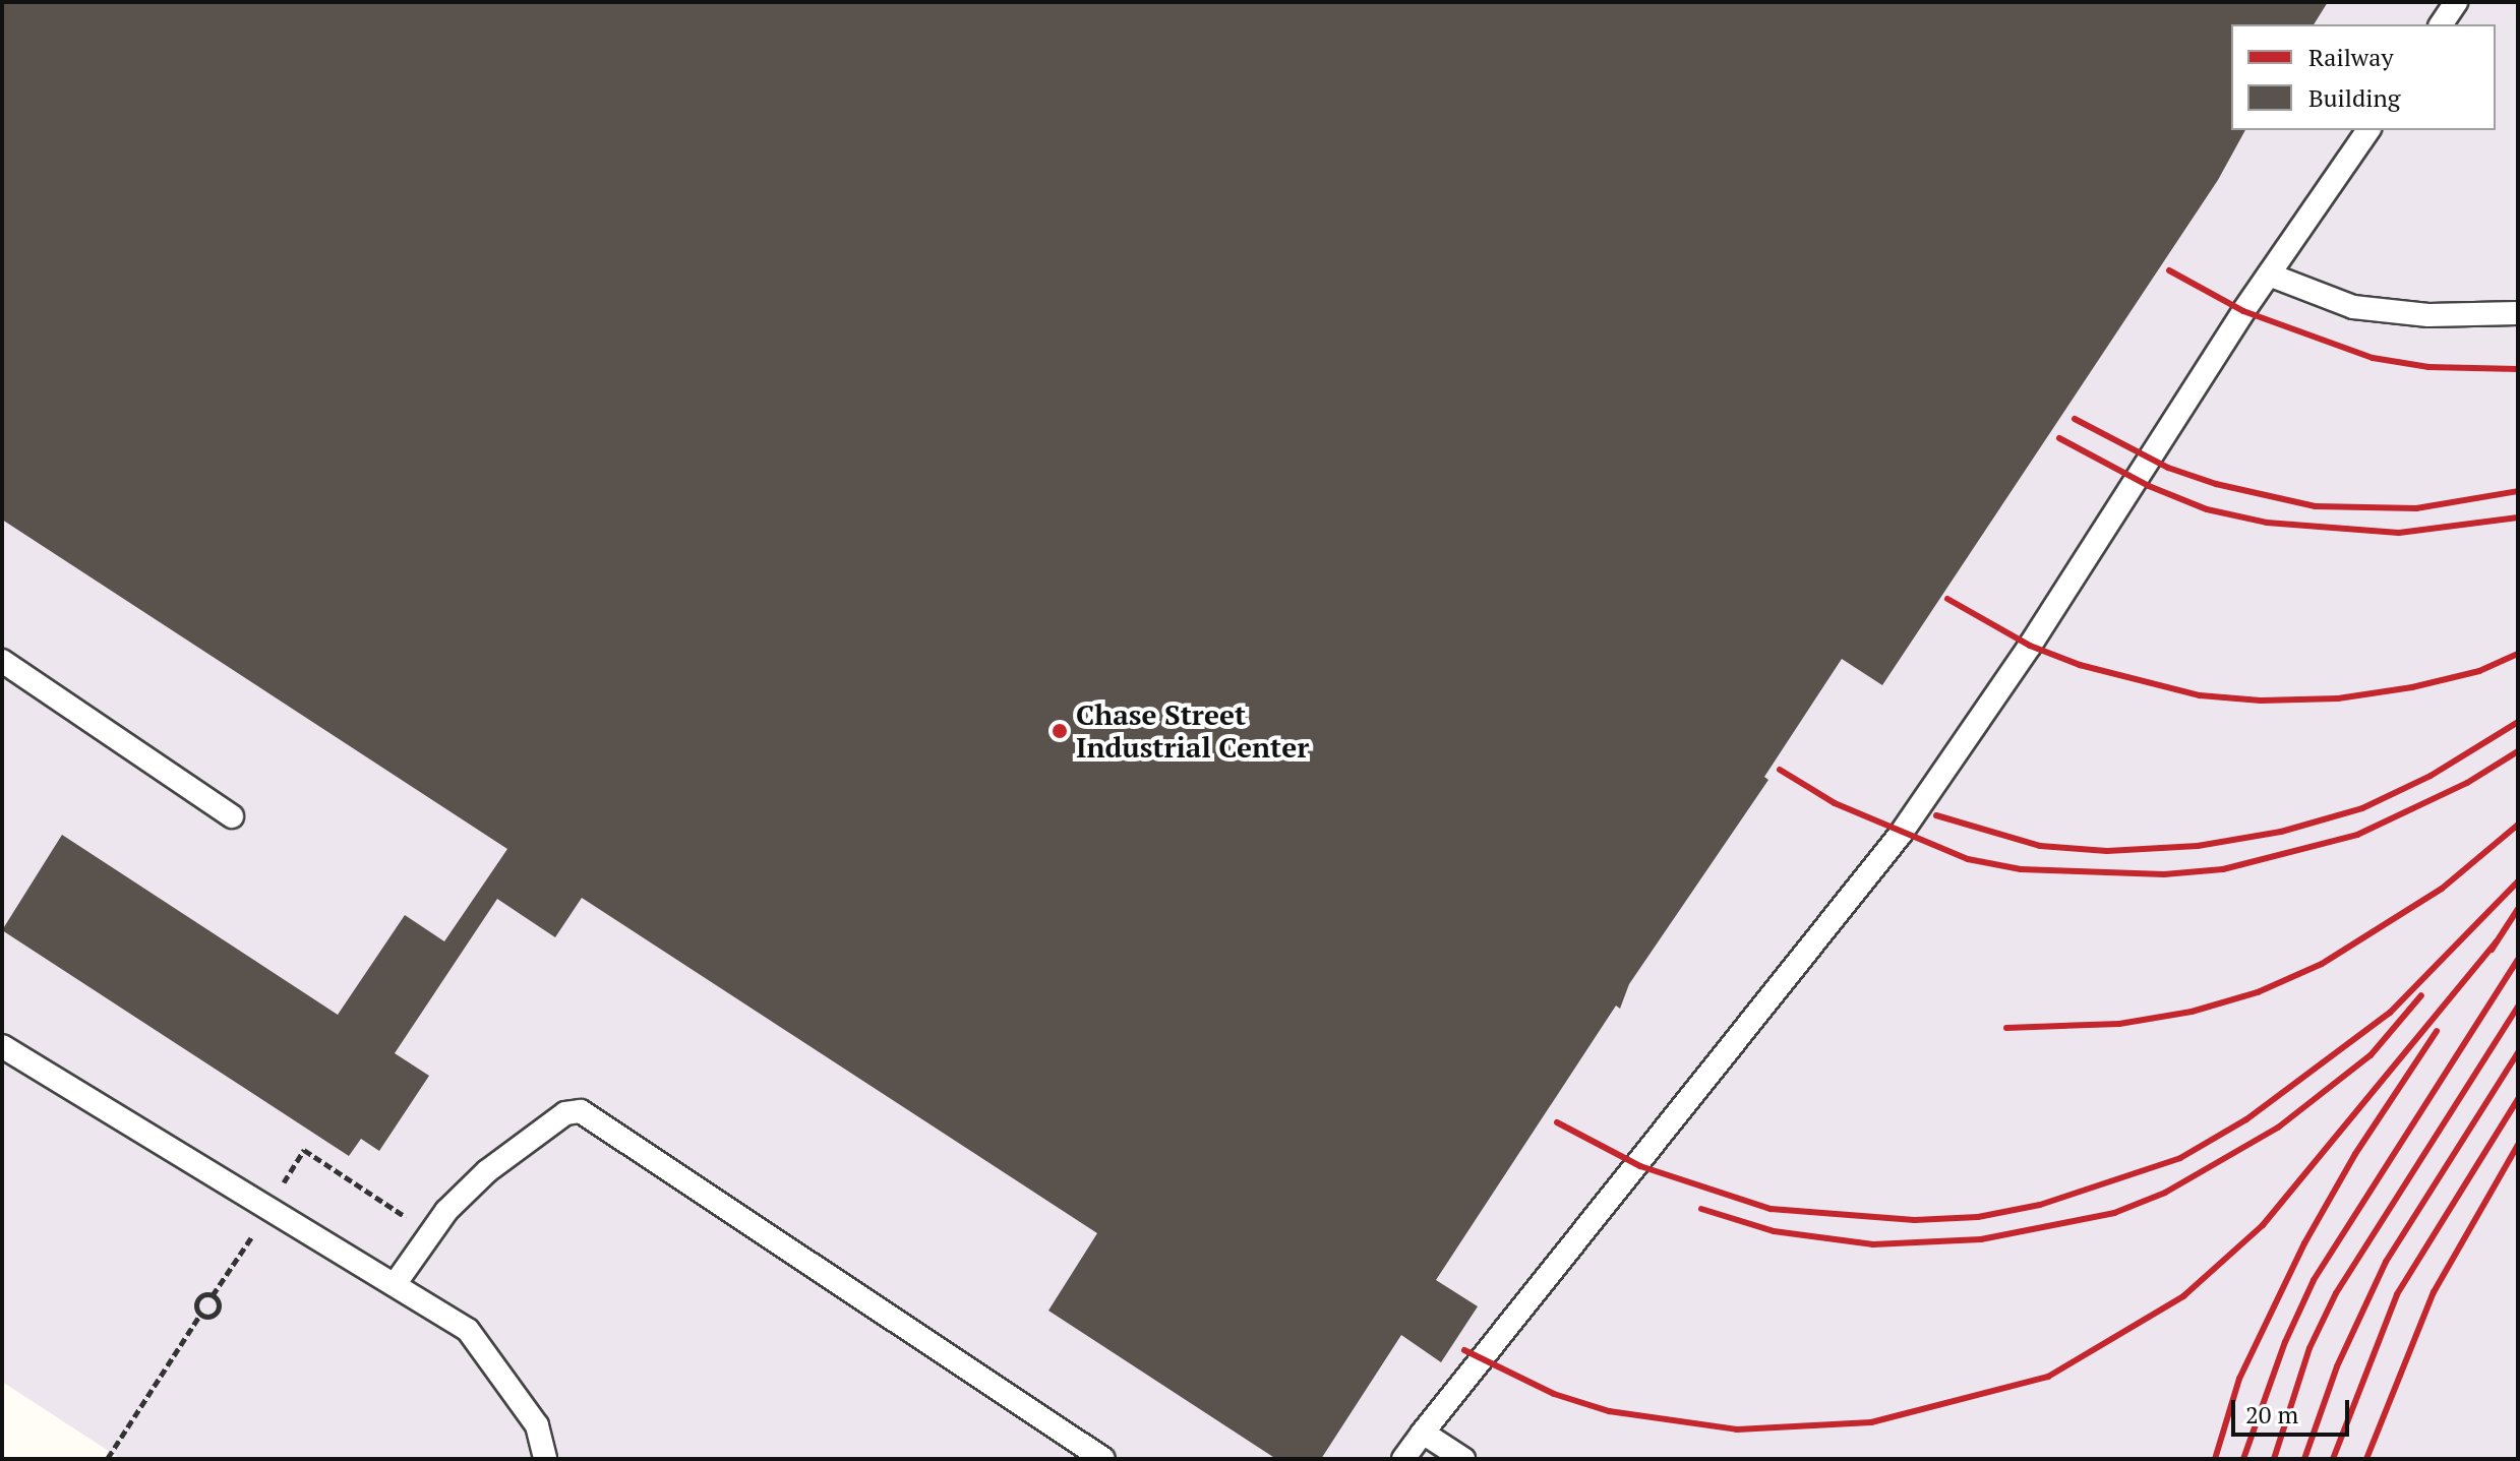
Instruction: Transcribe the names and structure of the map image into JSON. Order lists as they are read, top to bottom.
{
  "places": ["Chase Street Industrial Center"],
  "legend": ["Railway", "Building"],
  "scale_bar": "20 m"
}
